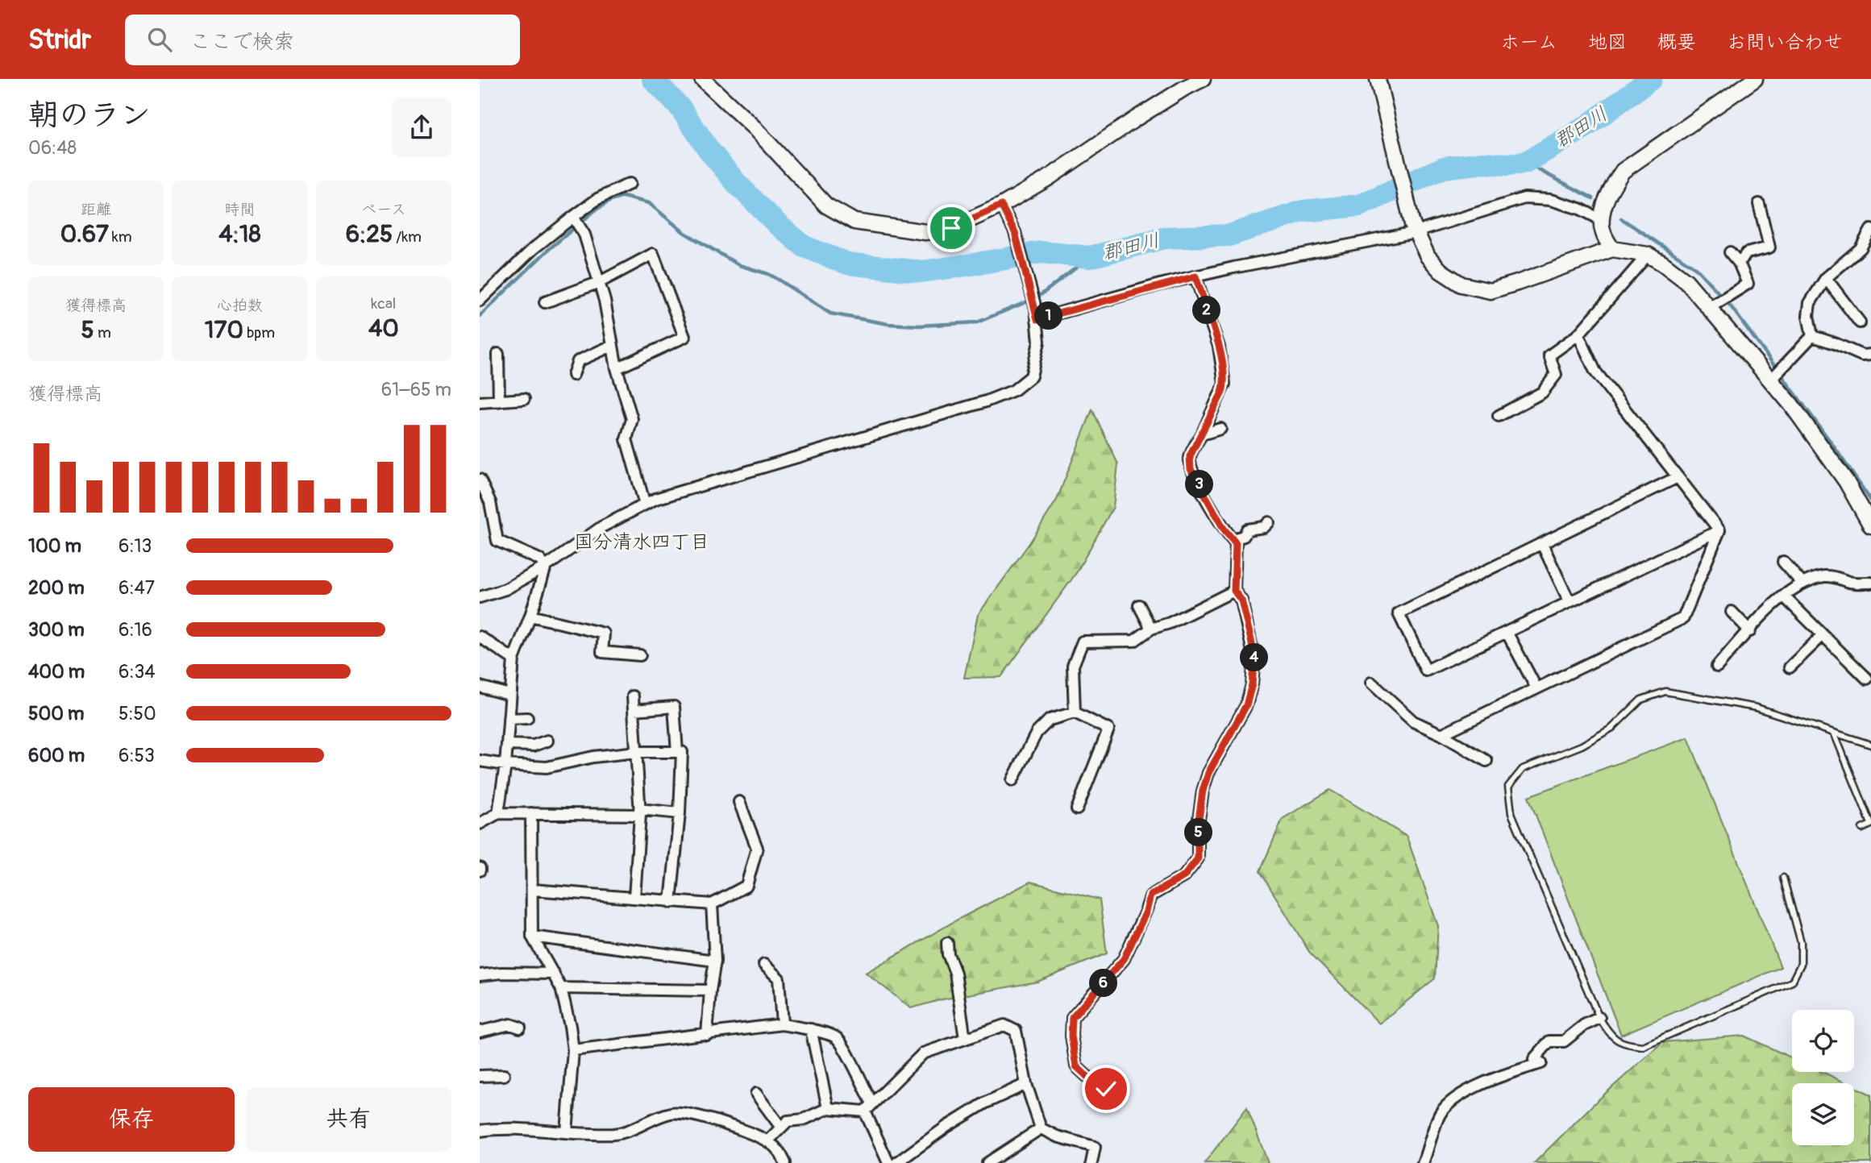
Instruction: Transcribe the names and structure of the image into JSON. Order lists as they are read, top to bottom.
{
  "districts": ["国分清水四丁目"],
  "water": ["郡田川"],
  "page": {
    "header": "Stridr",
    "search": "ここで検索",
    "nav": [
      "ホーム",
      "地図",
      "概要",
      "お問い合わせ"
    ],
    "heading": ["朝のラン", "06:48"],
    "stats": [
      ["距離", "0.67 km"],
      ["時間", "4:18"],
      ["ペース", "6:25 /km"],
      ["獲得標高", "5 m"],
      ["心拍数", "170 bpm"],
      ["kcal", "40"]
    ],
    "pins": [
      "2",
      "1",
      "3",
      "4",
      "5",
      "6"
    ],
    "chart": ["獲得標高", "61–65 m"],
    "list": [
      {
        "name": "100 m",
        "note": "6:13"
      },
      {
        "name": "200 m",
        "note": "6:47"
      },
      {
        "name": "300 m",
        "note": "6:16"
      },
      {
        "name": "400 m",
        "note": "6:34"
      },
      {
        "name": "500 m",
        "note": "5:50"
      },
      {
        "name": "600 m",
        "note": "6:53"
      }
    ],
    "buttons": ["保存", "共有"]
  }
}
